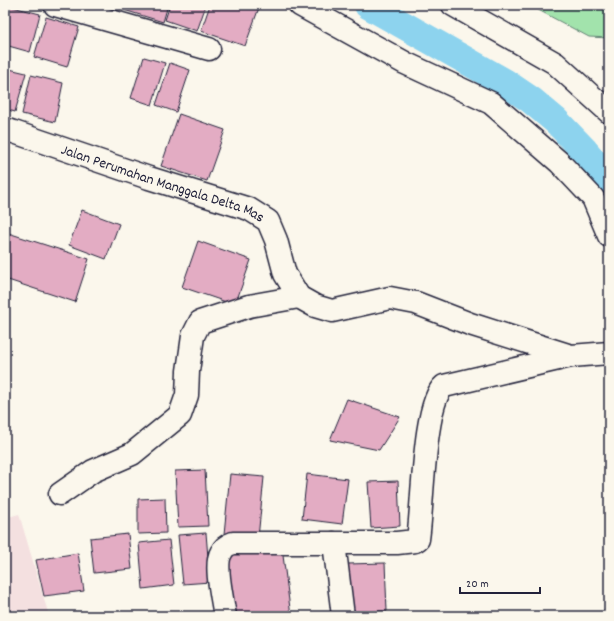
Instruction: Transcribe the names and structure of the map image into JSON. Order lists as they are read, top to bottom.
{
  "streets": {
    "street": ["Jalan Perumahan Manggala Delta Mas"]
  },
  "scale_bar": "20 m"
}
